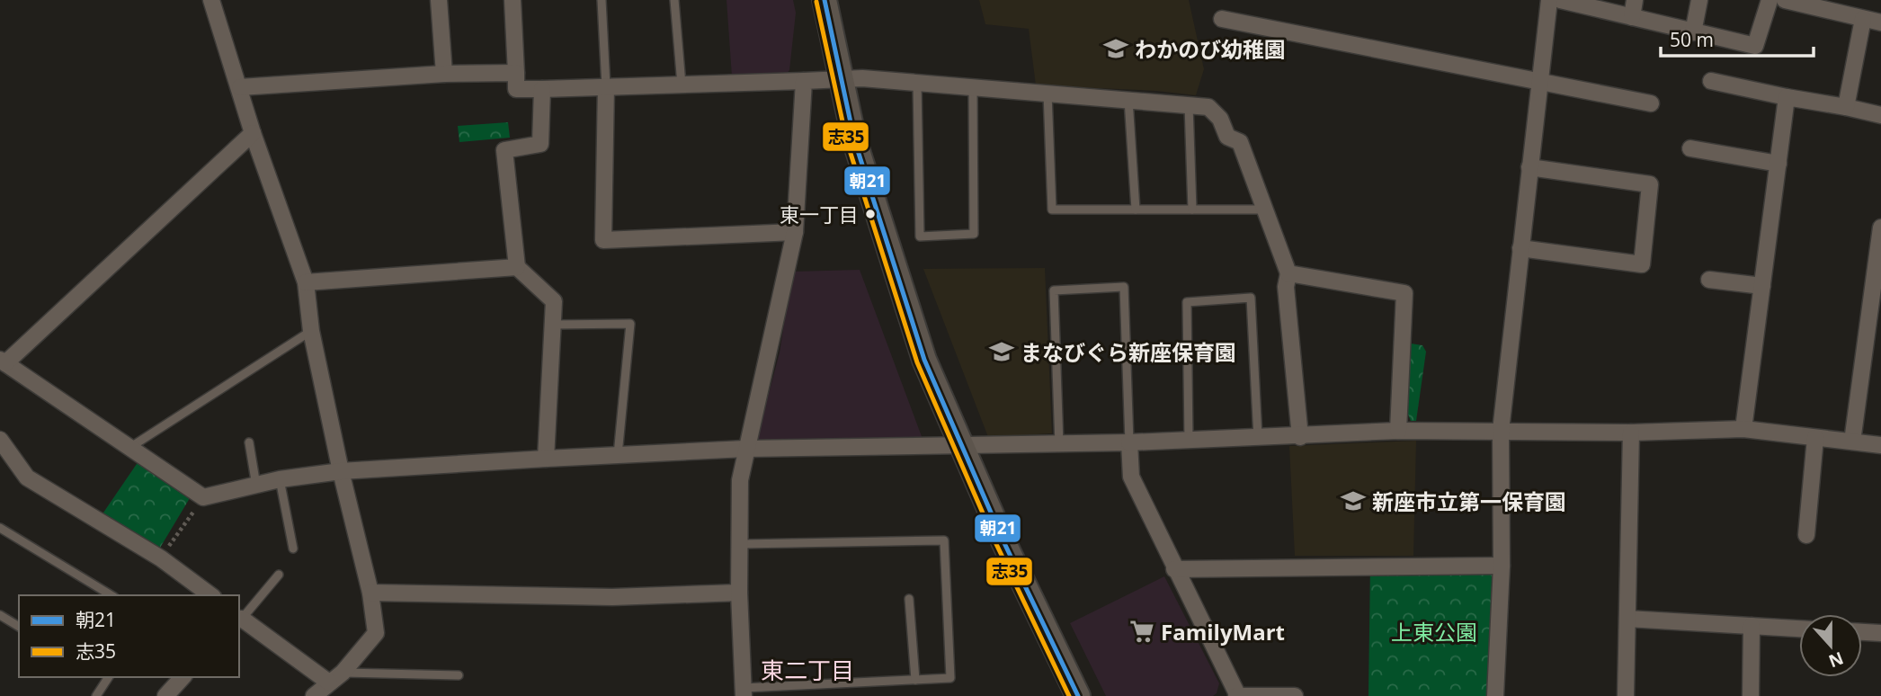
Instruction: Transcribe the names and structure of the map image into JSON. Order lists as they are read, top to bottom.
{
  "districts": ["東二丁目"],
  "parks": ["上東公園"],
  "places": {
    "school or university": ["わかのび幼稚園", "まなびぐら新座保育園", "新座市立第一保育園"],
    "other": ["東一丁目"],
    "supermarket": ["FamilyMart"]
  },
  "lines": ["transit line 朝21", "transit line 志35"],
  "legend": ["朝21", "志35"],
  "scale_bar": "50 m",
  "north": "bottom"
}
